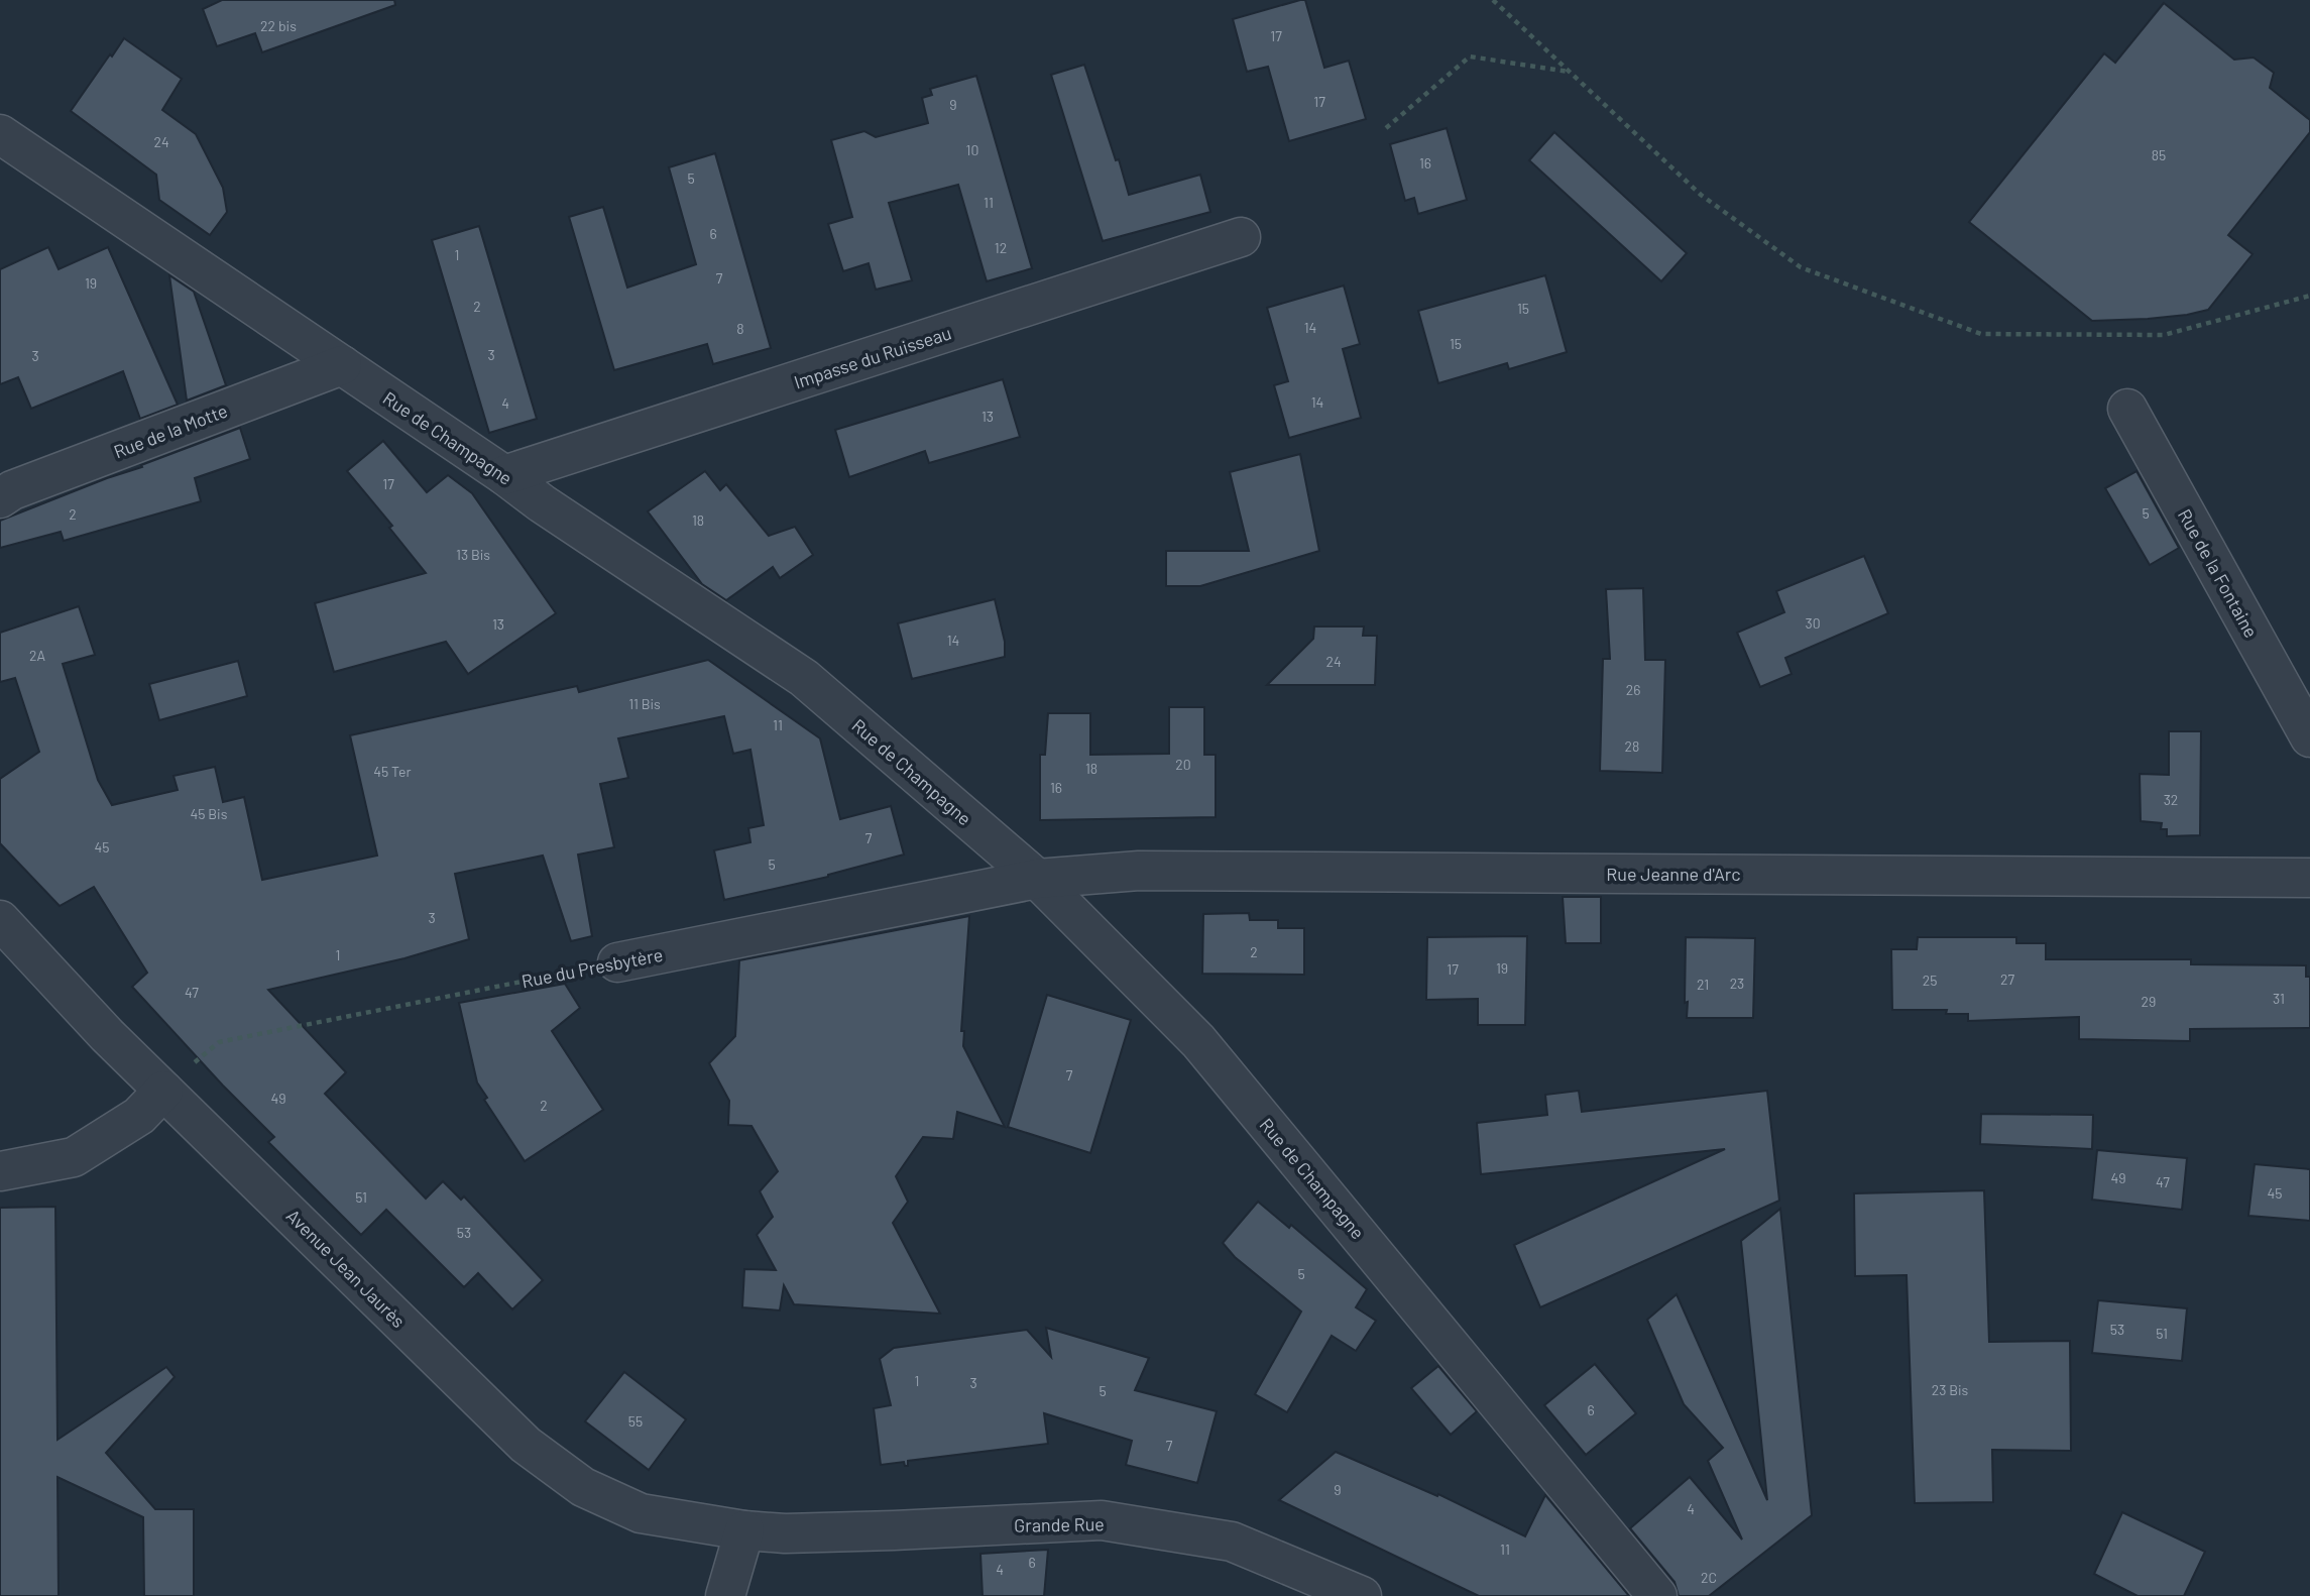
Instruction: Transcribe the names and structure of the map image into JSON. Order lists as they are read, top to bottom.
{
  "streets": {
    "street": [
      "Impasse du Ruisseau",
      "Rue de la Motte",
      "Rue de Champagne",
      "Rue de la Fontaine",
      "Rue Jeanne d'Arc",
      "Rue du Presbytère",
      "Avenue Jean Jaurès",
      "Grande Rue"
    ]
  },
  "crossings": [
    ["Impasse du Ruisseau", "Rue de Champagne"],
    ["Rue de la Motte", "Rue de Champagne"],
    ["Rue de Champagne", "Rue Jeanne d'Arc"],
    ["Rue de Champagne", "Rue du Presbytère"],
    ["Rue Jeanne d'Arc", "Rue du Presbytère"],
    ["Rue du Presbytère", "Avenue Jean Jaurès"],
    ["Avenue Jean Jaurès", "Grande Rue"]
  ],
  "house_numbers": [
    "22 bis",
    "17",
    "17",
    "9",
    "24",
    "10",
    "85",
    "16",
    "5",
    "11",
    "6",
    "12",
    "1",
    "7",
    "19",
    "2",
    "15",
    "14",
    "8",
    "15",
    "3",
    "3",
    "14",
    "4",
    "13",
    "17",
    "5",
    "2",
    "18",
    "13 Bis",
    "30",
    "13",
    "14",
    "2A",
    "24",
    "26",
    "11 Bis",
    "11",
    "28",
    "20",
    "18",
    "45 Ter",
    "16",
    "32",
    "45 Bis",
    "7",
    "45",
    "5",
    "3",
    "2",
    "1",
    "19",
    "17",
    "27",
    "25",
    "23",
    "21",
    "47",
    "31",
    "29",
    "7",
    "49",
    "2",
    "49",
    "47",
    "45",
    "51",
    "53",
    "5",
    "53",
    "51",
    "1",
    "3",
    "23 Bis",
    "5",
    "6",
    "55",
    "7",
    "9",
    "4",
    "11",
    "6",
    "4",
    "2C"
  ]
}
